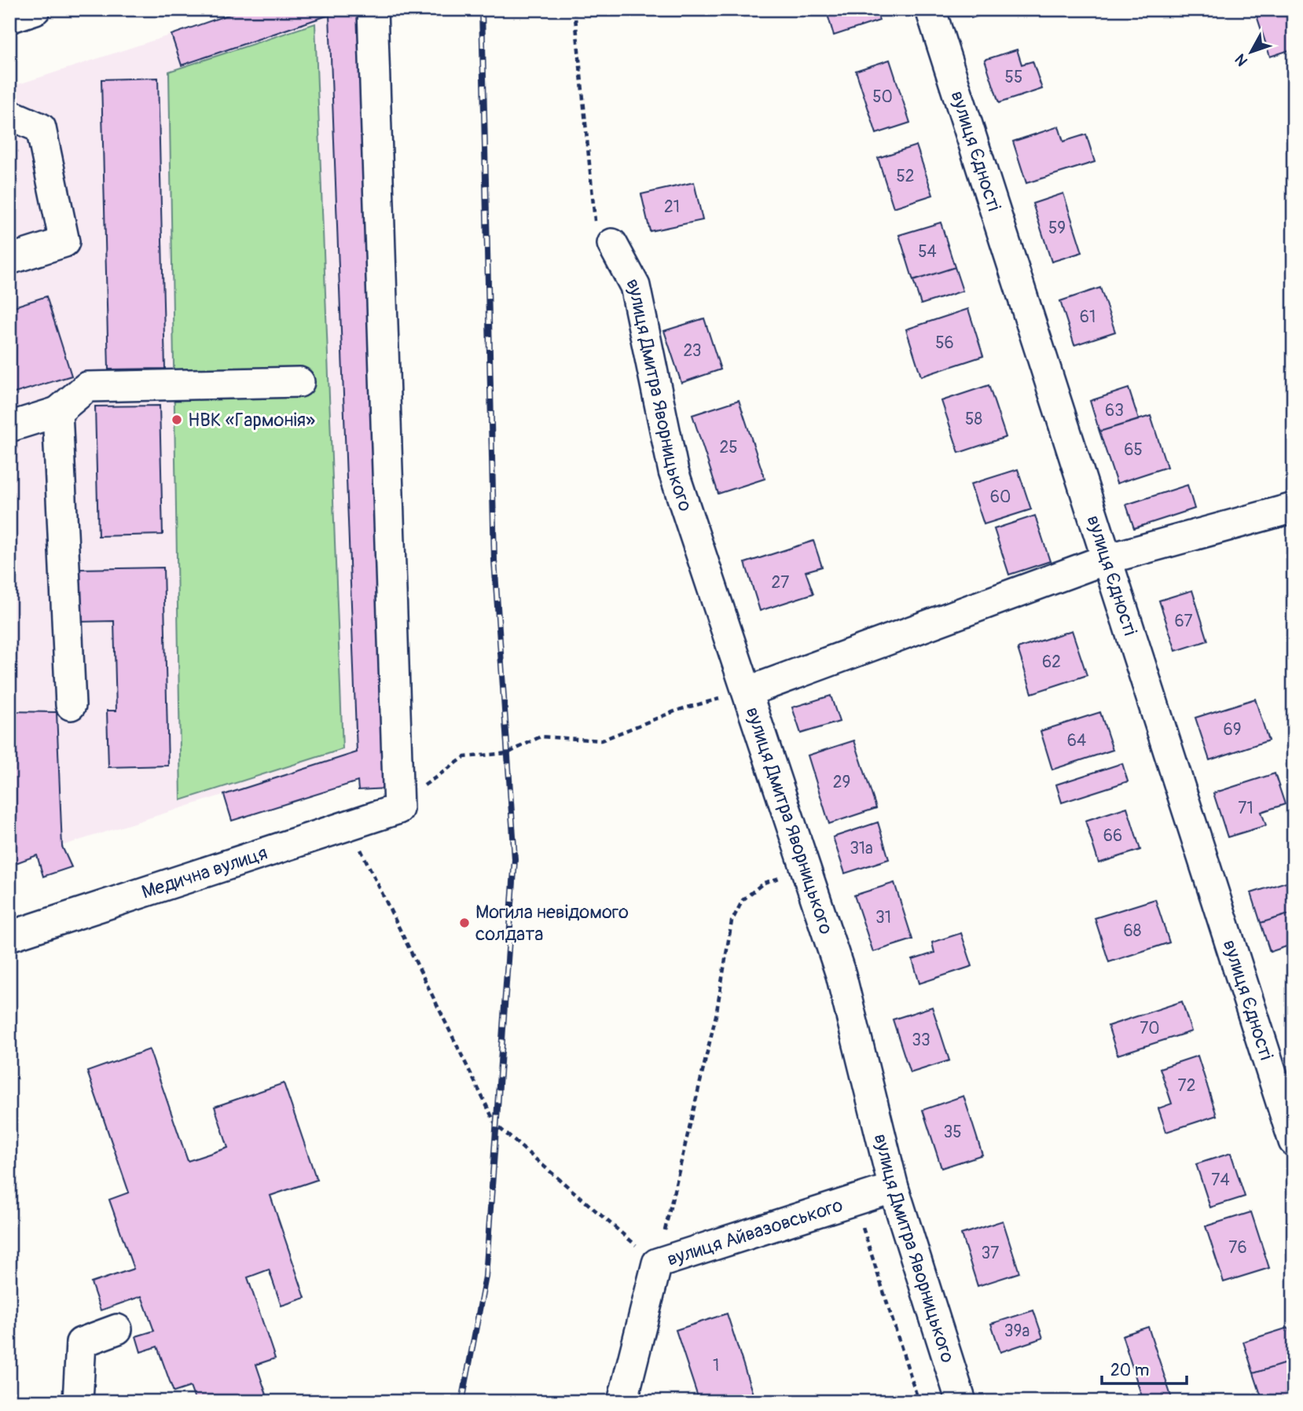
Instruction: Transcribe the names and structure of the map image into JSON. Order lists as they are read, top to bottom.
{
  "streets": {
    "street": [
      "вулиця Єдності",
      "вулиця Дмитра Яворницького",
      "Медична вулиця",
      "вулиця Айвазовського"
    ]
  },
  "crossings": [
    ["вулиця Дмитра Яворницького", "вулиця Айвазовського"]
  ],
  "places": ["НВК «Гармонія»", "Могила невідомого солдата"],
  "house_numbers": [
    "55",
    "50",
    "52",
    "21",
    "59",
    "54",
    "61",
    "56",
    "23",
    "63",
    "58",
    "25",
    "65",
    "60",
    "27",
    "67",
    "62",
    "69",
    "64",
    "29",
    "71",
    "66",
    "31а",
    "31",
    "68",
    "70",
    "33",
    "72",
    "35",
    "74",
    "76",
    "37",
    "39а",
    "1"
  ],
  "scale_bar": "20 m",
  "north": "bottom left"
}
